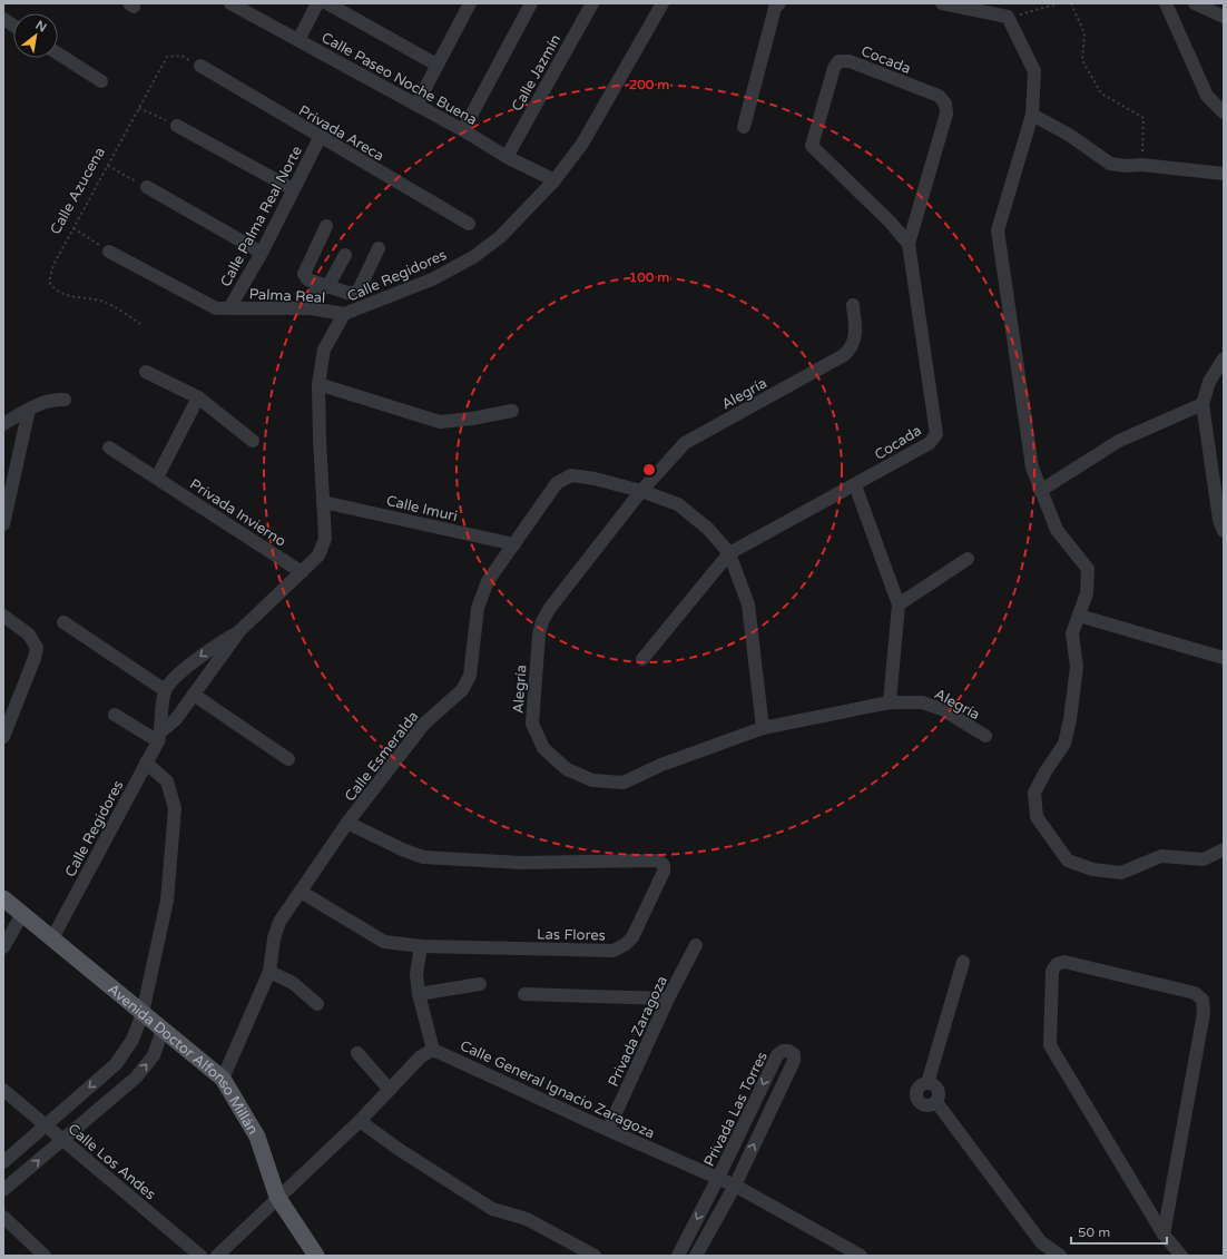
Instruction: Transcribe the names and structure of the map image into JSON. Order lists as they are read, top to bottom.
{
  "streets": {
    "main road": ["Avenida Doctor Alfonso Millán"],
    "street": [
      "Cocada",
      "Calle Jazmín",
      "Calle Paseo Noche Buena",
      "Privada Areca",
      "Calle Palma Real Norte",
      "Calle Regidores",
      "Palma Real",
      "Alegría",
      "Calle Imuri",
      "Privada Invierno",
      "Calle Esmeralda",
      "Las Flores",
      "Privada Zaragoza",
      "Calle General Ignacio Zaragoza",
      "Privada Las Torres",
      "Calle Los Andes"
    ],
    "path": ["Calle Azucena"]
  },
  "crossings": [
    ["Cocada", "Calle Esmeralda"],
    ["Calle Jazmín", "Calle Paseo Noche Buena"],
    ["Calle Paseo Noche Buena", "Calle Regidores"],
    ["Privada Areca", "Calle Azucena"],
    ["Privada Areca", "Calle Palma Real Norte"],
    ["Calle Palma Real Norte", "Palma Real"],
    ["Calle Regidores", "Palma Real"],
    ["Calle Regidores", "Calle Imuri"],
    ["Calle Regidores", "Privada Invierno"],
    ["Calle Regidores", "Avenida Doctor Alfonso Millán"],
    ["Alegría", "Calle Esmeralda"],
    ["Calle Imuri", "Calle Esmeralda"],
    ["Calle Esmeralda", "Las Flores"],
    ["Calle Esmeralda", "Avenida Doctor Alfonso Millán"],
    ["Privada Zaragoza", "Calle General Ignacio Zaragoza"],
    ["Calle General Ignacio Zaragoza", "Privada Las Torres"]
  ],
  "scale_bar": "50 m",
  "north": "top right",
  "rings": ["200 m", "100 m"]
}
